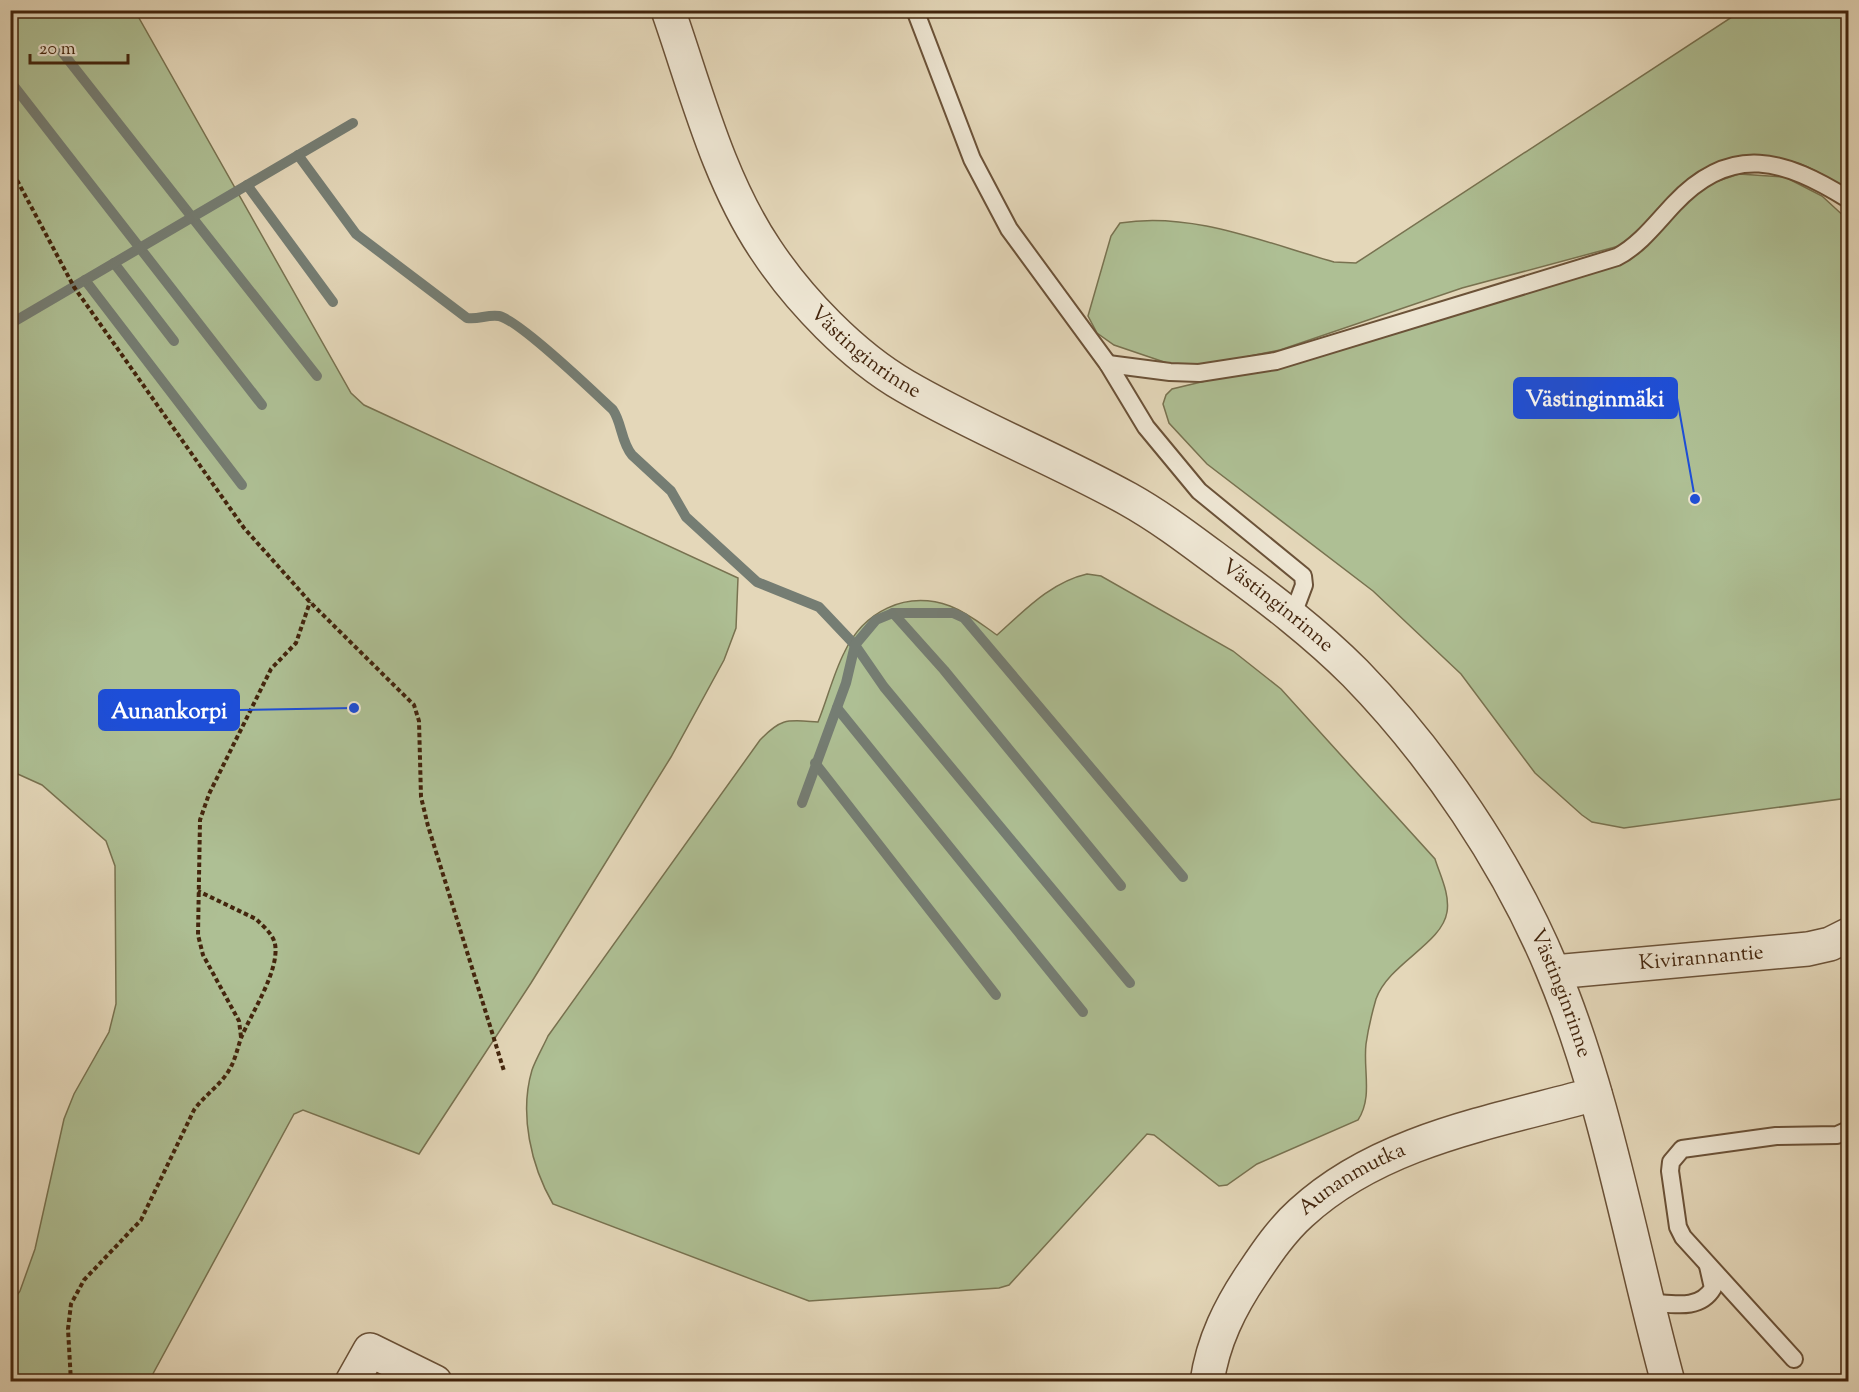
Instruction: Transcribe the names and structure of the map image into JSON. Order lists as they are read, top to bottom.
{
  "streets": {
    "street": ["Västinginrinne", "Kivirannantie", "Aunanmutka"]
  },
  "crossings": [
    ["Västinginrinne", "Kivirannantie"],
    ["Västinginrinne", "Aunanmutka"]
  ],
  "places": ["Västinginmäki", "Aunankorpi"],
  "scale_bar": "20 m"
}
